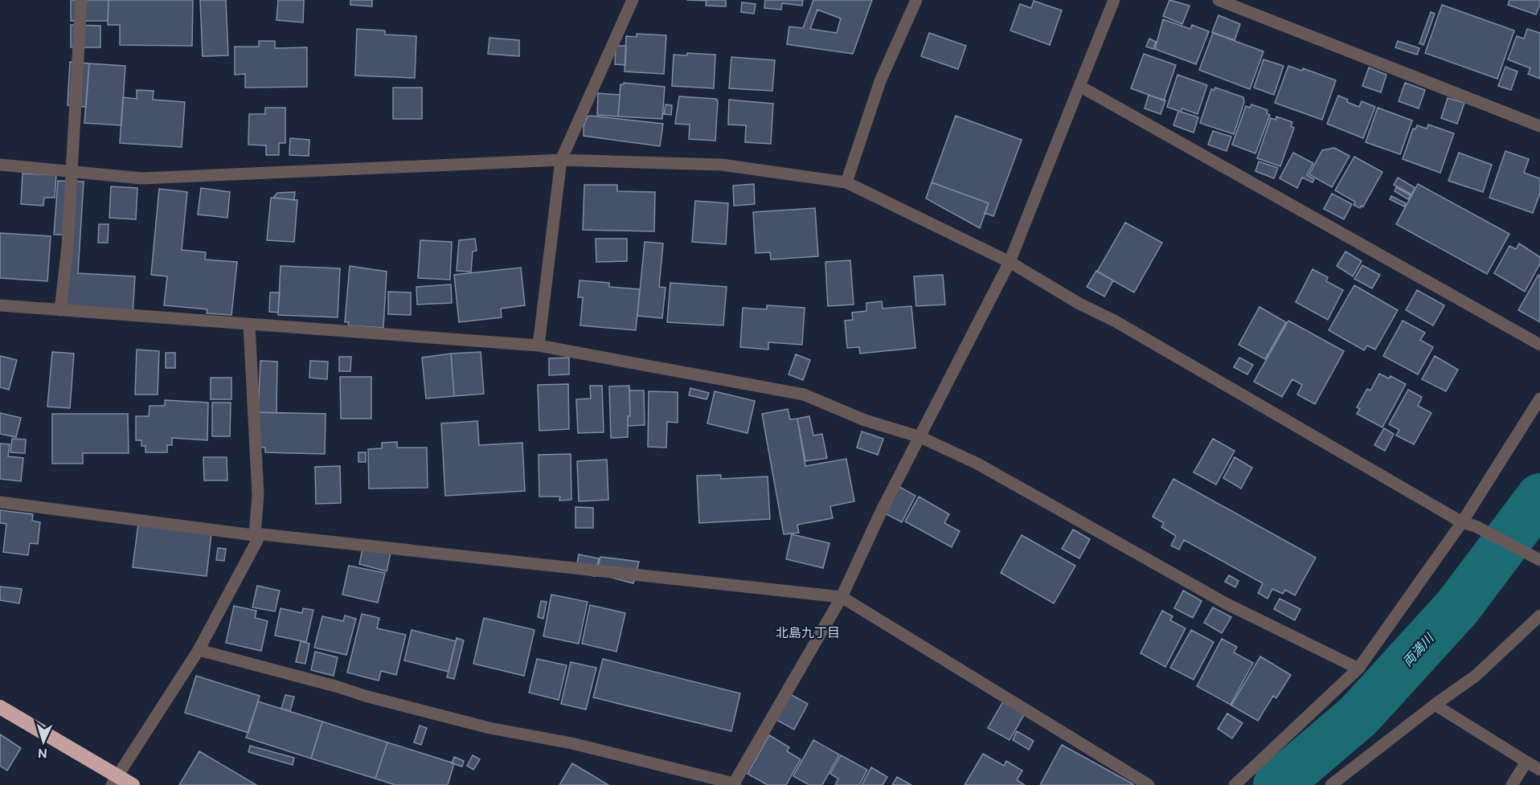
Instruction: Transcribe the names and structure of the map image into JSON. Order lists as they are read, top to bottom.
{
  "districts": ["北島九丁目"],
  "water": ["両満川"],
  "north": "bottom"
}
